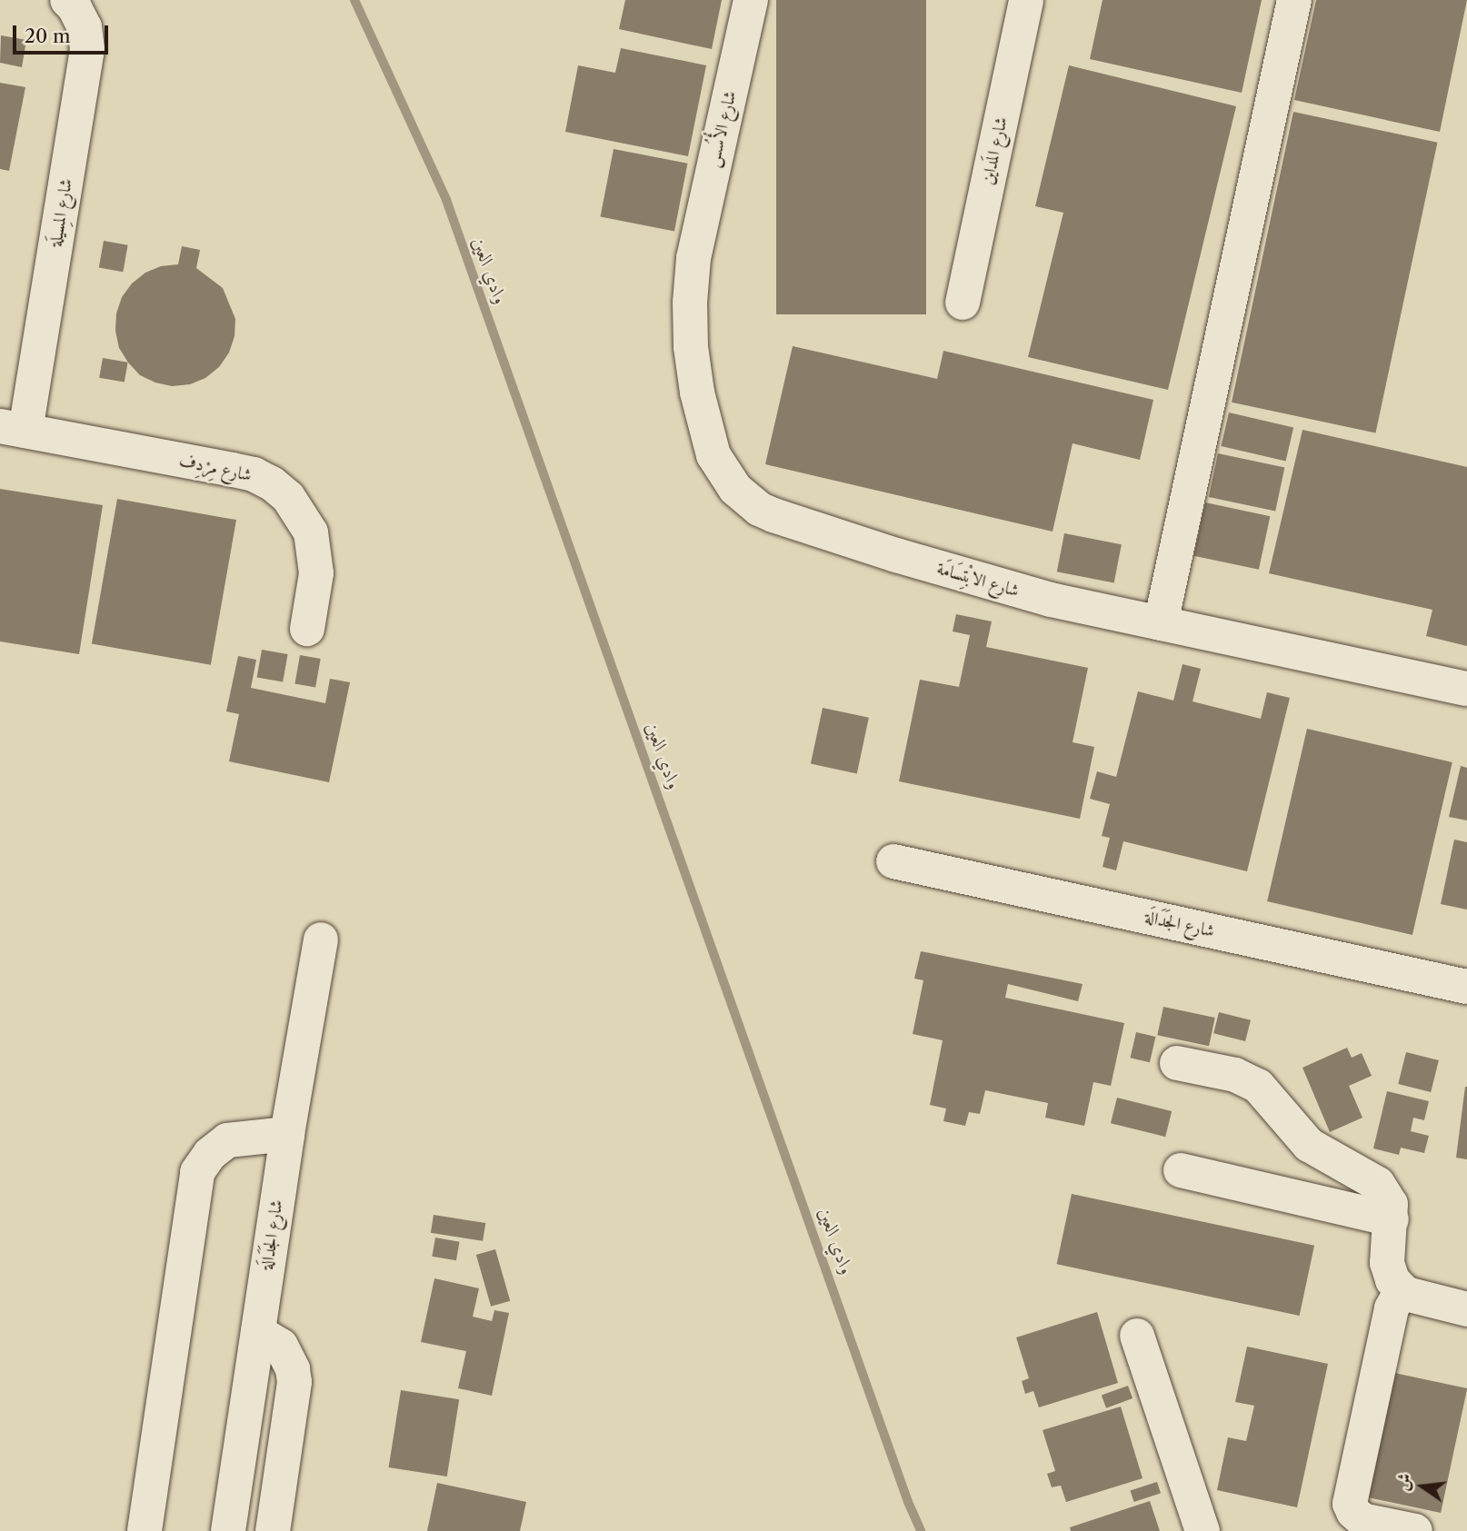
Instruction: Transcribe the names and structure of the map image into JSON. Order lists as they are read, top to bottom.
{
  "streets": {
    "street": [
      "شارع الأُسُس",
      "شارع المَداين",
      "شارع المِسيلَة",
      "شارع مِرْدِف",
      "شارع الابْتِسَامَة",
      "شارع الجَدَالَة"
    ]
  },
  "crossings": [
    ["شارع الأُسُس", "شارع الابْتِسَامَة"],
    ["شارع المِسيلَة", "شارع مِرْدِف"]
  ],
  "water": ["وادي العين"],
  "scale_bar": "20 m",
  "north": "left"
}
